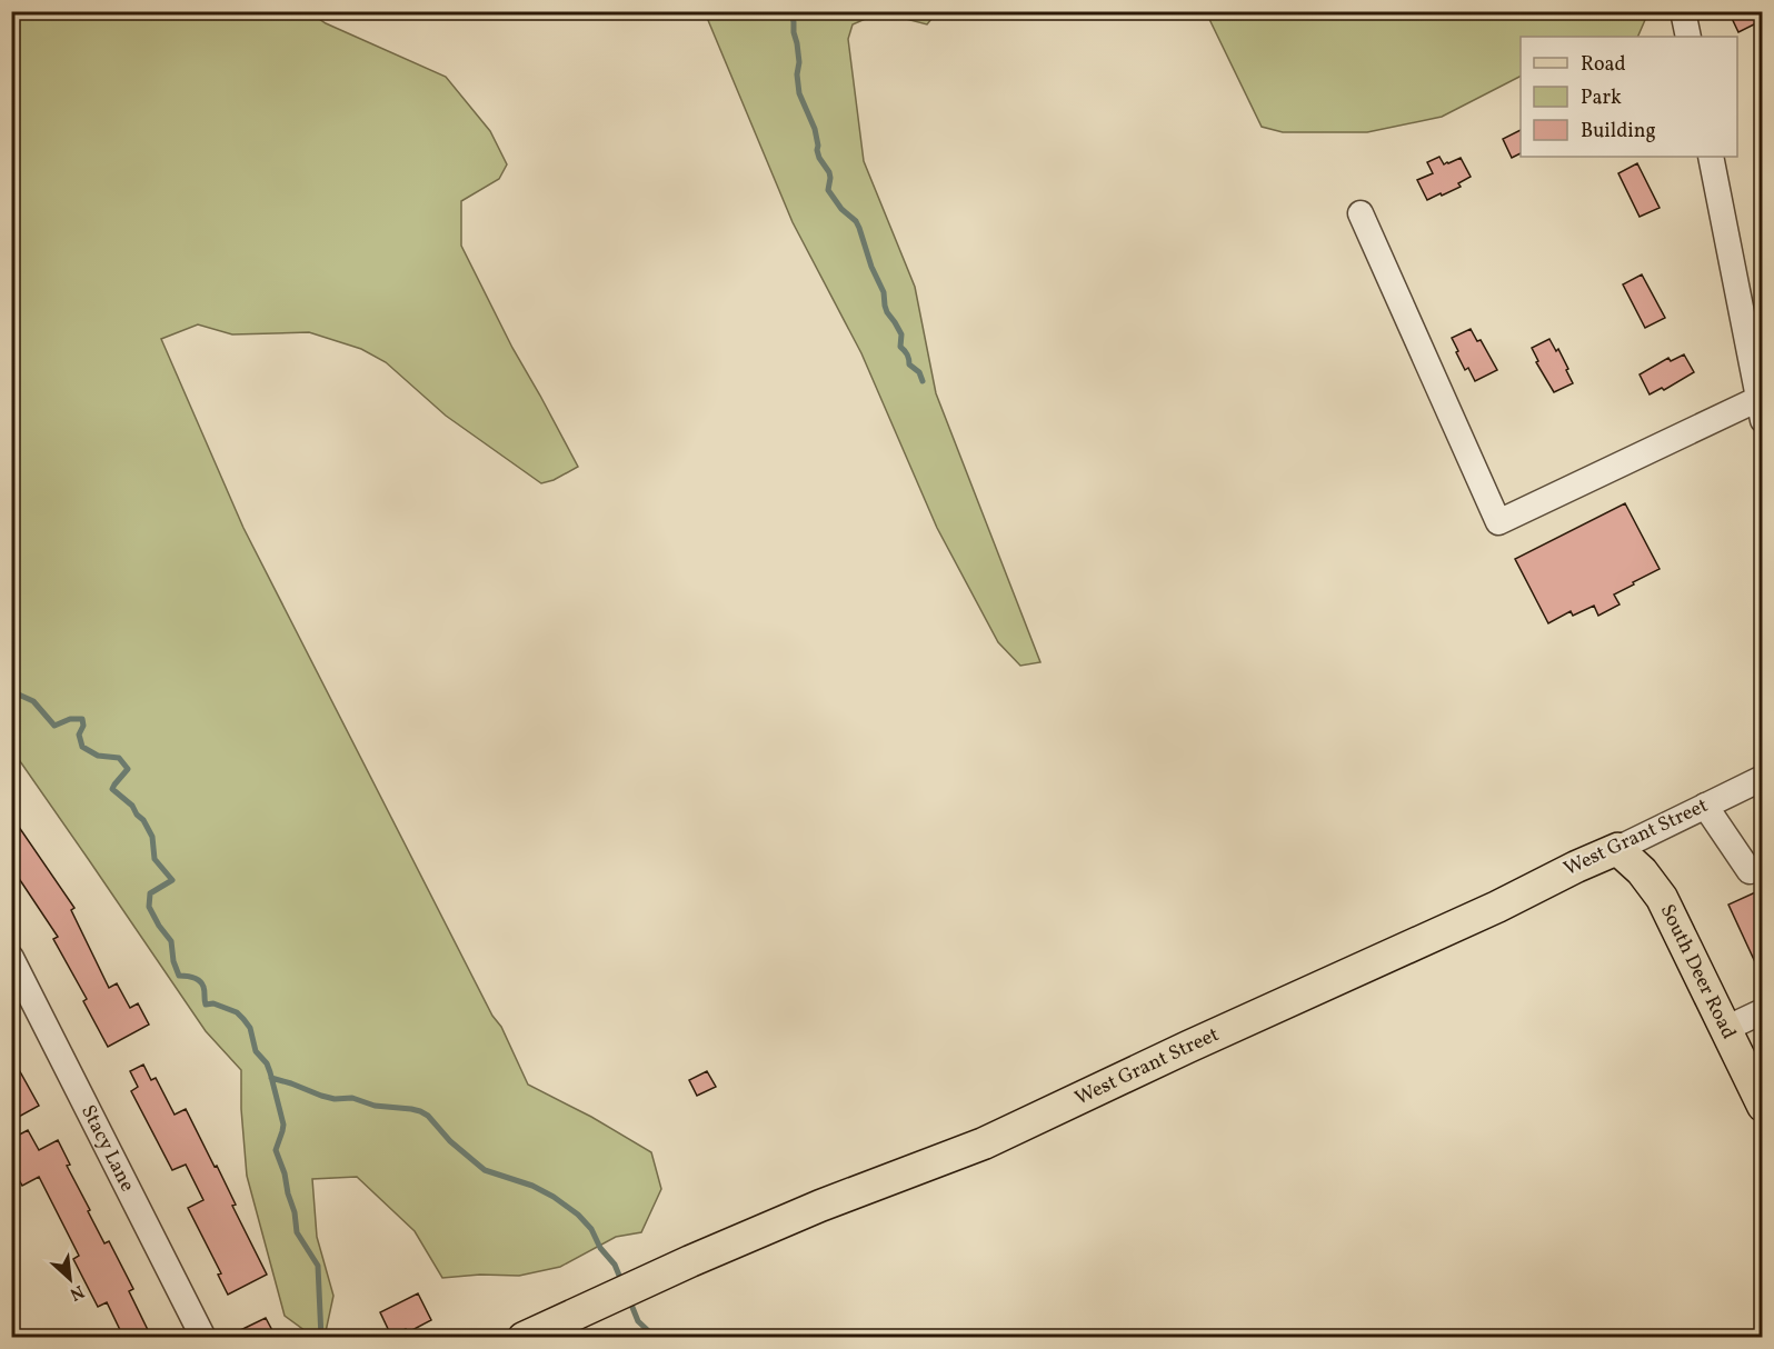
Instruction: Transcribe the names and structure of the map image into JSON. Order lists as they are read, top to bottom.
{
  "streets": {
    "main road": ["West Grant Street", "South Deer Road"],
    "street": ["Stacy Lane"]
  },
  "crossings": [
    ["West Grant Street", "South Deer Road"]
  ],
  "legend": ["Road", "Park", "Building"],
  "north": "bottom right"
}
